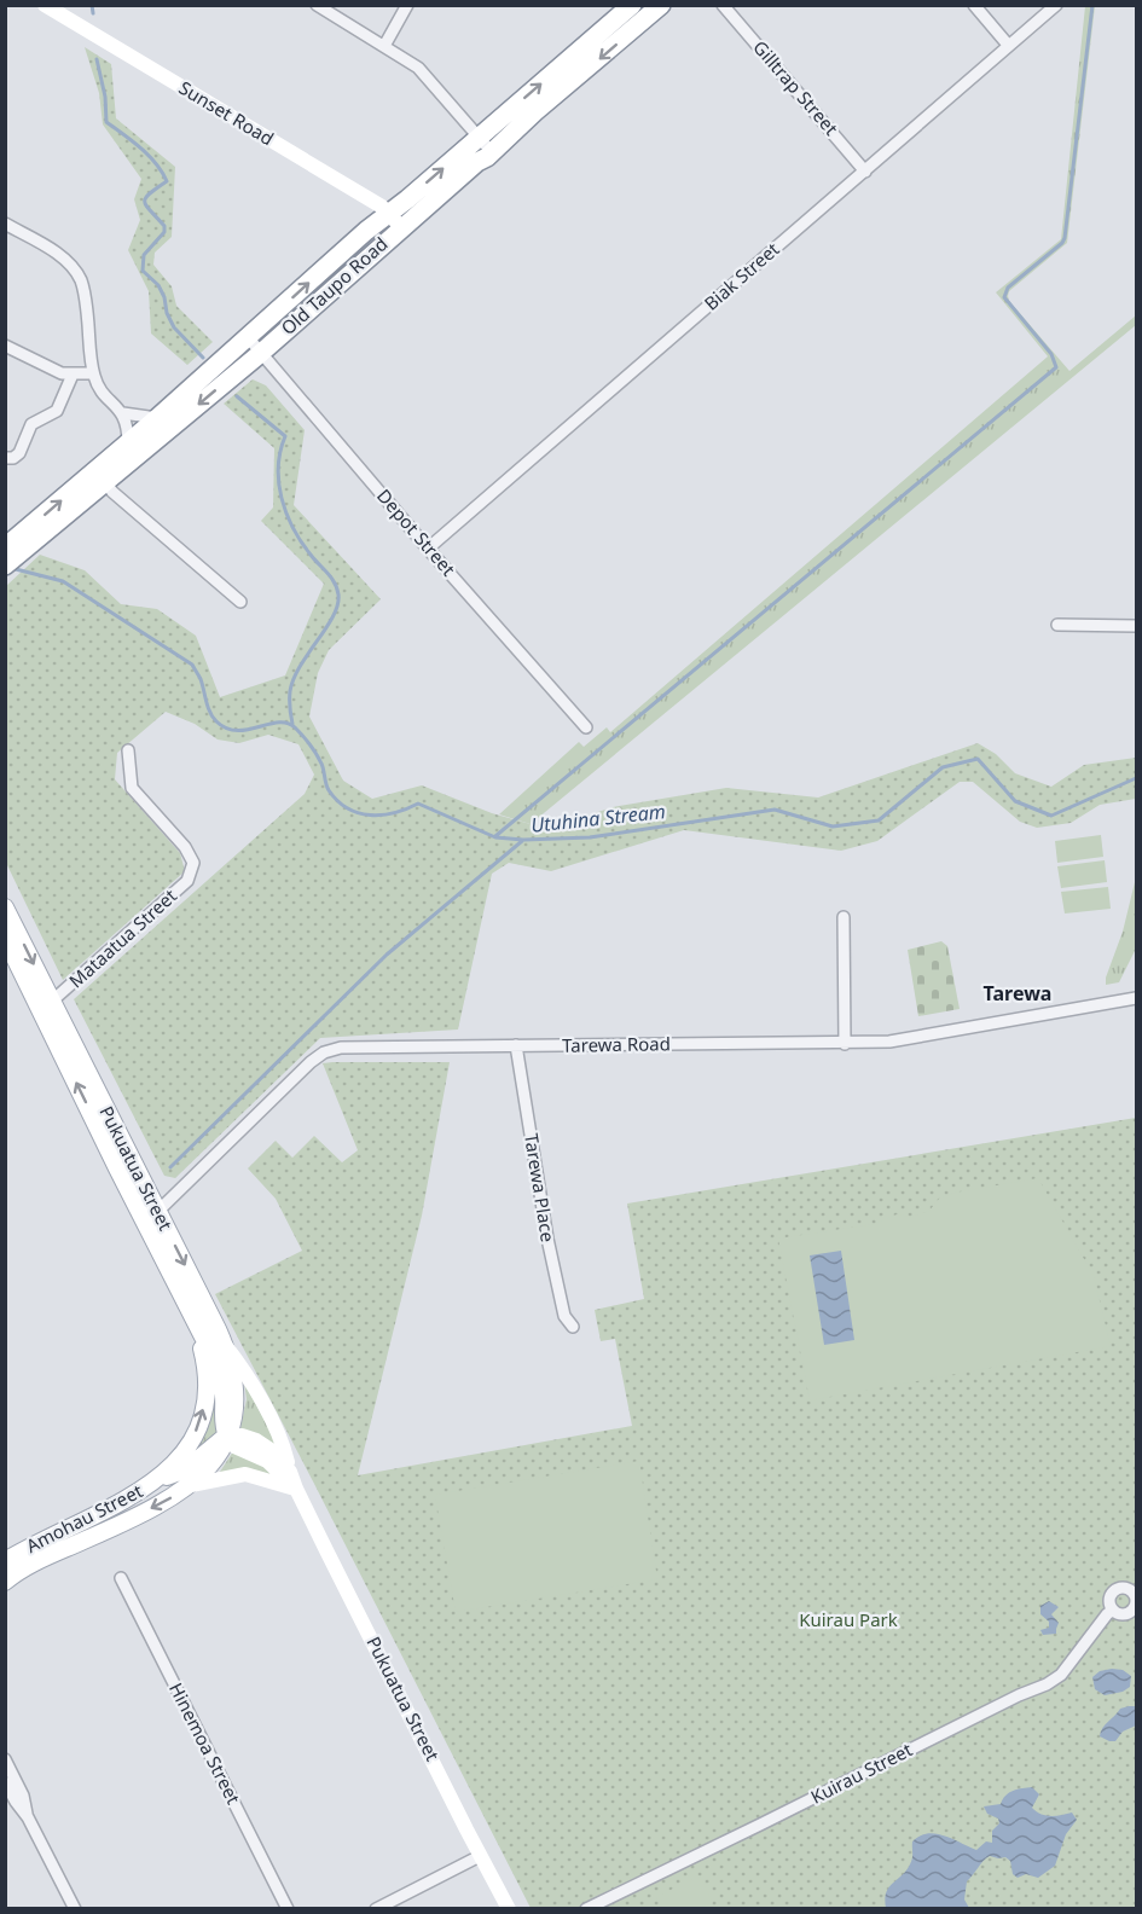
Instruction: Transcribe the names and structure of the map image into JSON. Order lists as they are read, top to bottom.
{
  "streets": {
    "highway": ["Old Taupo Road"],
    "main road": ["Sunset Road", "Pukuatua Street", "Amohau Street"],
    "street": [
      "Gilltrap Street",
      "Biak Street",
      "Depot Street",
      "Mataatua Street",
      "Tarewa Road",
      "Tarewa Place",
      "Hinemoa Street",
      "Kuirau Street"
    ]
  },
  "crossings": [
    ["Gilltrap Street", "Biak Street"],
    ["Sunset Road", "Old Taupo Road"],
    ["Biak Street", "Depot Street"],
    ["Old Taupo Road", "Depot Street"],
    ["Mataatua Street", "Pukuatua Street"],
    ["Tarewa Road", "Pukuatua Street"],
    ["Tarewa Road", "Tarewa Place"],
    ["Pukuatua Street", "Amohau Street"]
  ],
  "districts": ["Tarewa"],
  "water": ["Utuhina Stream"],
  "parks": ["Kuirau Park"]
}
